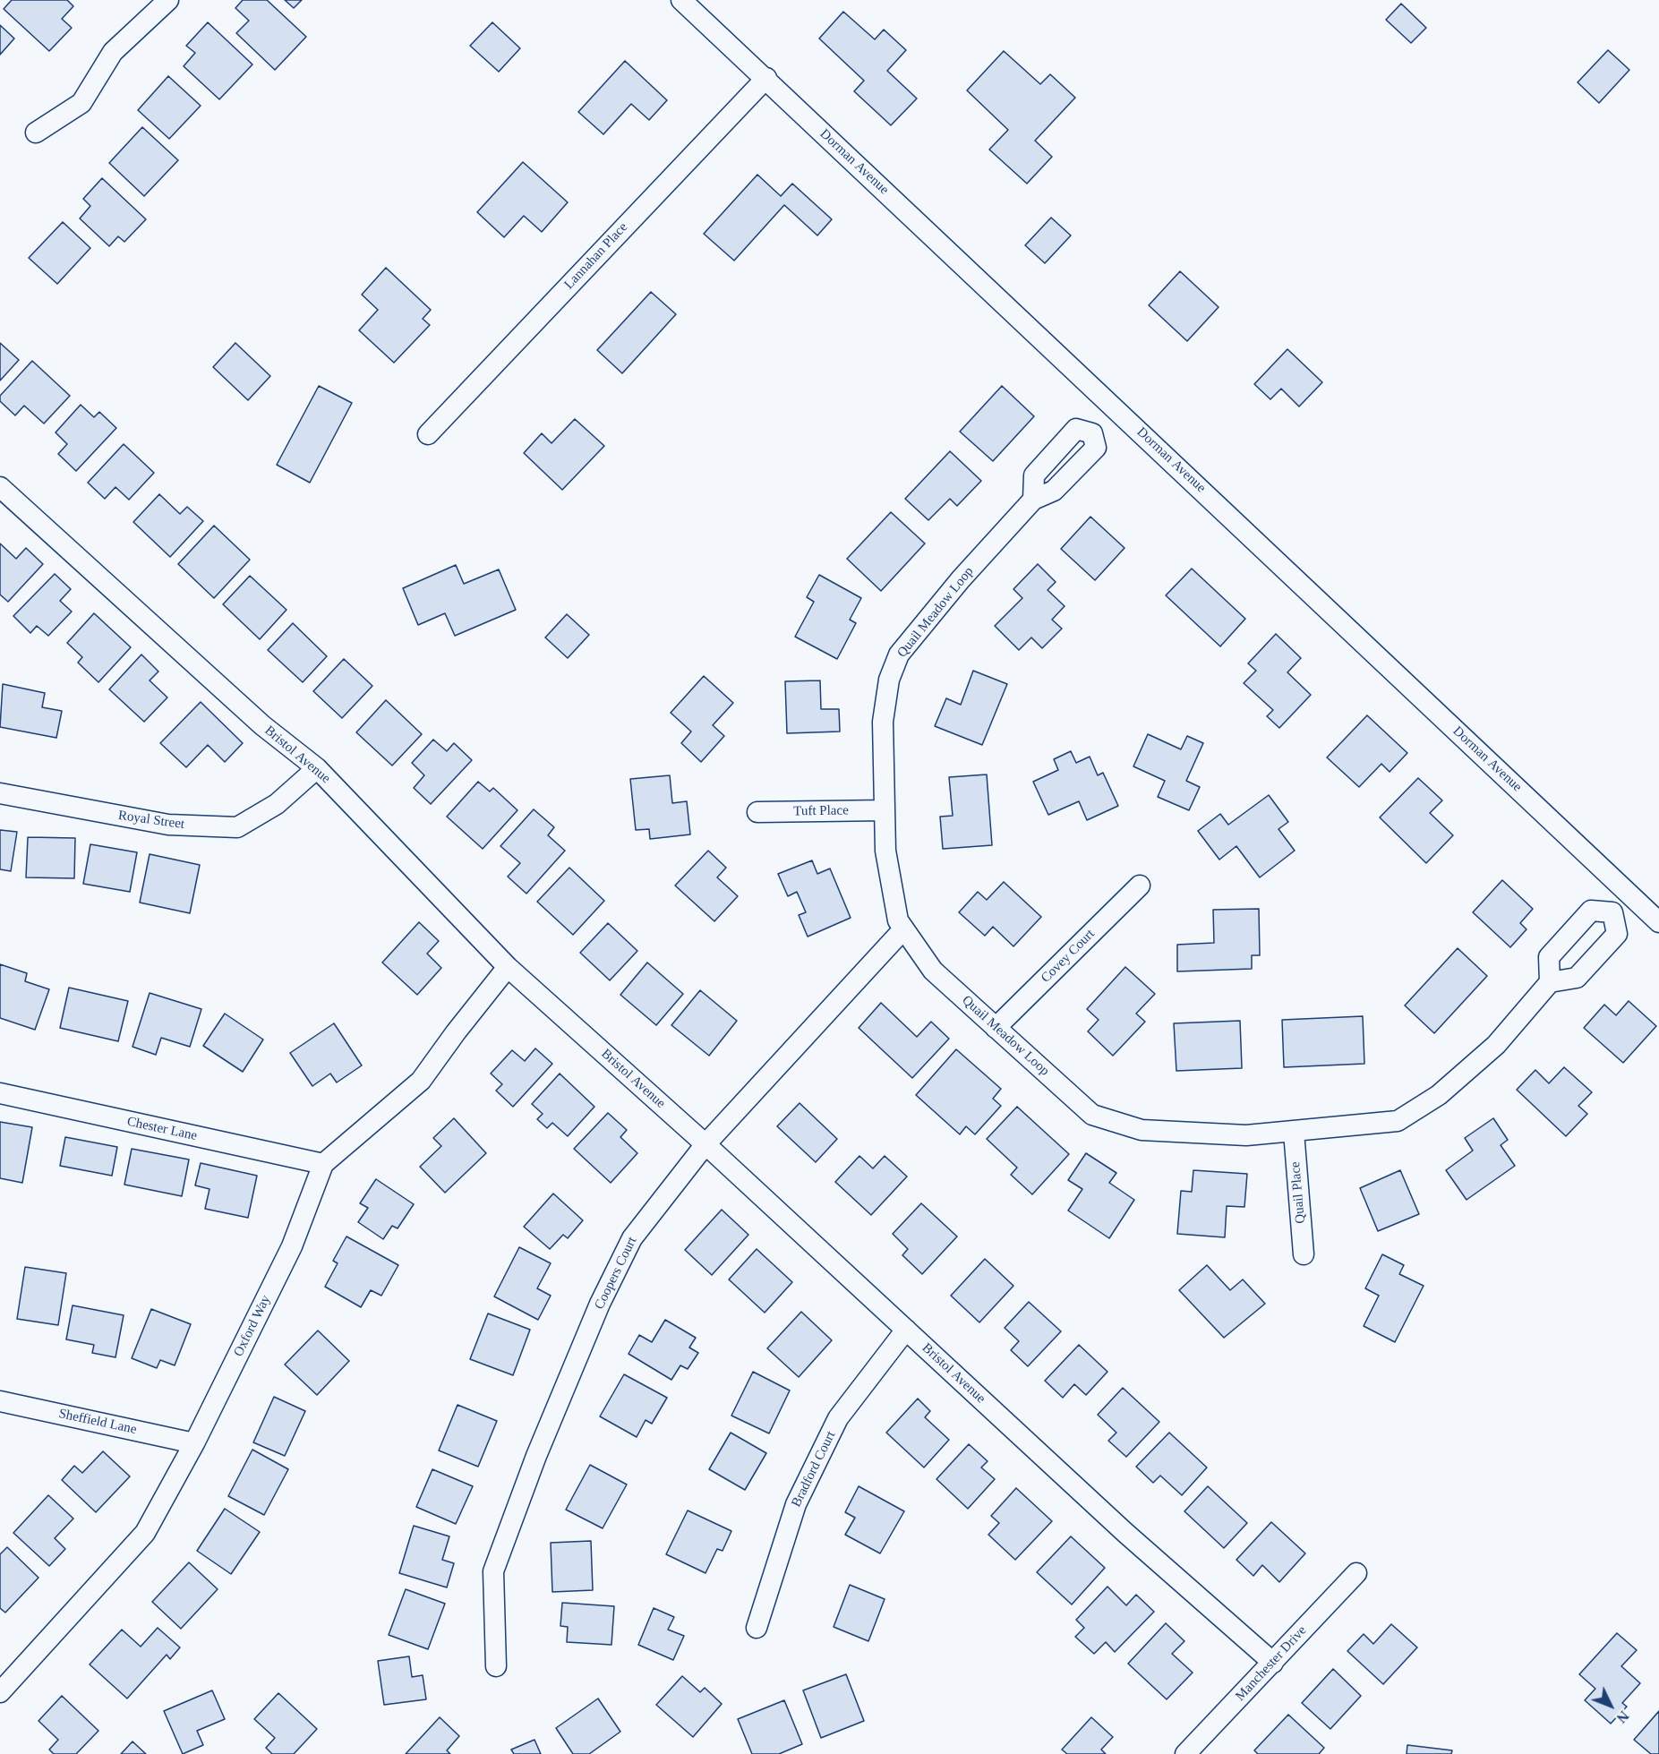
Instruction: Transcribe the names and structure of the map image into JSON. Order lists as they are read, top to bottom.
{
  "streets": {
    "street": [
      "Dorman Avenue",
      "Lannahan Place",
      "Quail Meadow Loop",
      "Bristol Avenue",
      "Tuft Place",
      "Royal Street",
      "Covey Court",
      "Chester Lane",
      "Quail Place",
      "Coopers Court",
      "Oxford Way",
      "Sheffield Lane",
      "Bradford Court",
      "Manchester Drive"
    ]
  },
  "crossings": [
    ["Dorman Avenue", "Lannahan Place"],
    ["Dorman Avenue", "Quail Meadow Loop"],
    ["Quail Meadow Loop", "Tuft Place"],
    ["Quail Meadow Loop", "Covey Court"],
    ["Quail Meadow Loop", "Quail Place"],
    ["Quail Meadow Loop", "Coopers Court"],
    ["Bristol Avenue", "Royal Street"],
    ["Bristol Avenue", "Coopers Court"],
    ["Bristol Avenue", "Oxford Way"],
    ["Bristol Avenue", "Bradford Court"],
    ["Bristol Avenue", "Manchester Drive"],
    ["Chester Lane", "Oxford Way"],
    ["Oxford Way", "Sheffield Lane"]
  ],
  "north": "bottom right"
}
